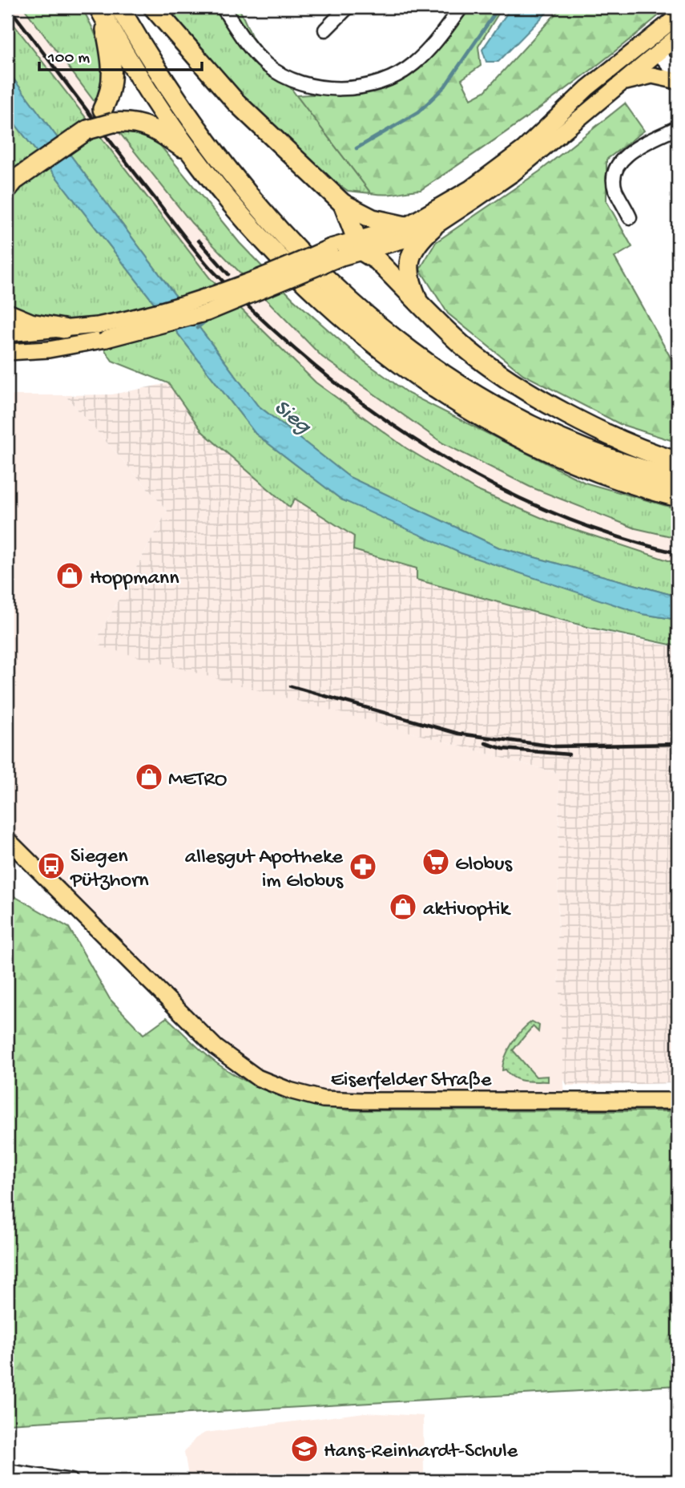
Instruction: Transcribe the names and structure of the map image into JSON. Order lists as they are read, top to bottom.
{
  "streets": {
    "main road": ["Eiserfelder Straße"]
  },
  "water": ["Sieg"],
  "places": {
    "shop": ["Hoppmann", "METRO", "aktivoptik"],
    "supermarket": ["Globus"],
    "bus stop": ["Siegen Pützhorn"],
    "pharmacy": ["allesgut Apotheke im Globus"],
    "school or university": ["Hans-Reinhardt-Schule"]
  },
  "scale_bar": "100 m"
}
